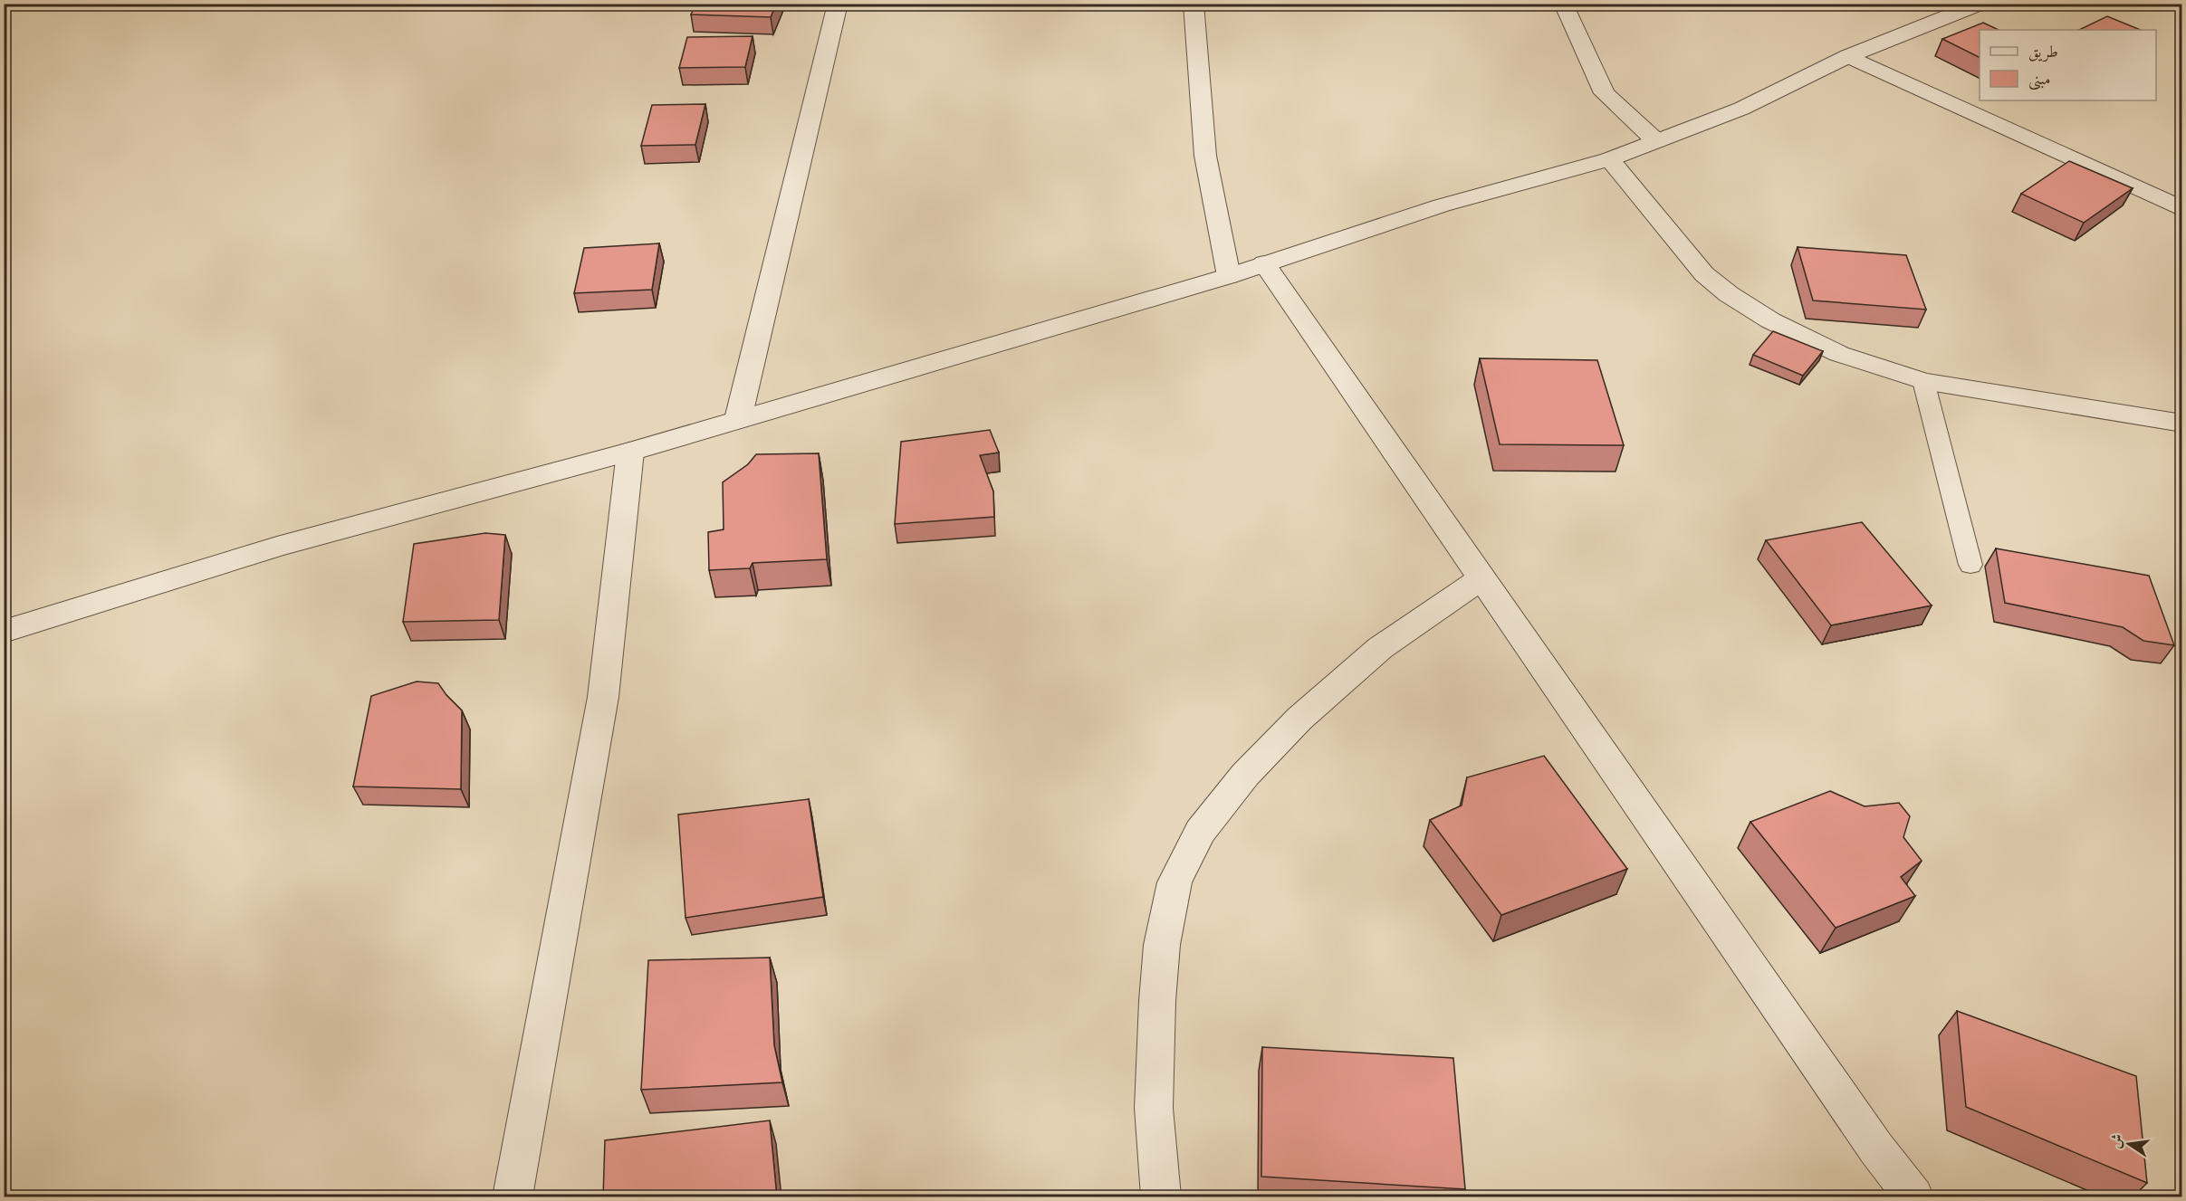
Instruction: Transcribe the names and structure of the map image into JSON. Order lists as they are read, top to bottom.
{
  "legend": ["طريق", "مبنى"],
  "north": "left"
}
